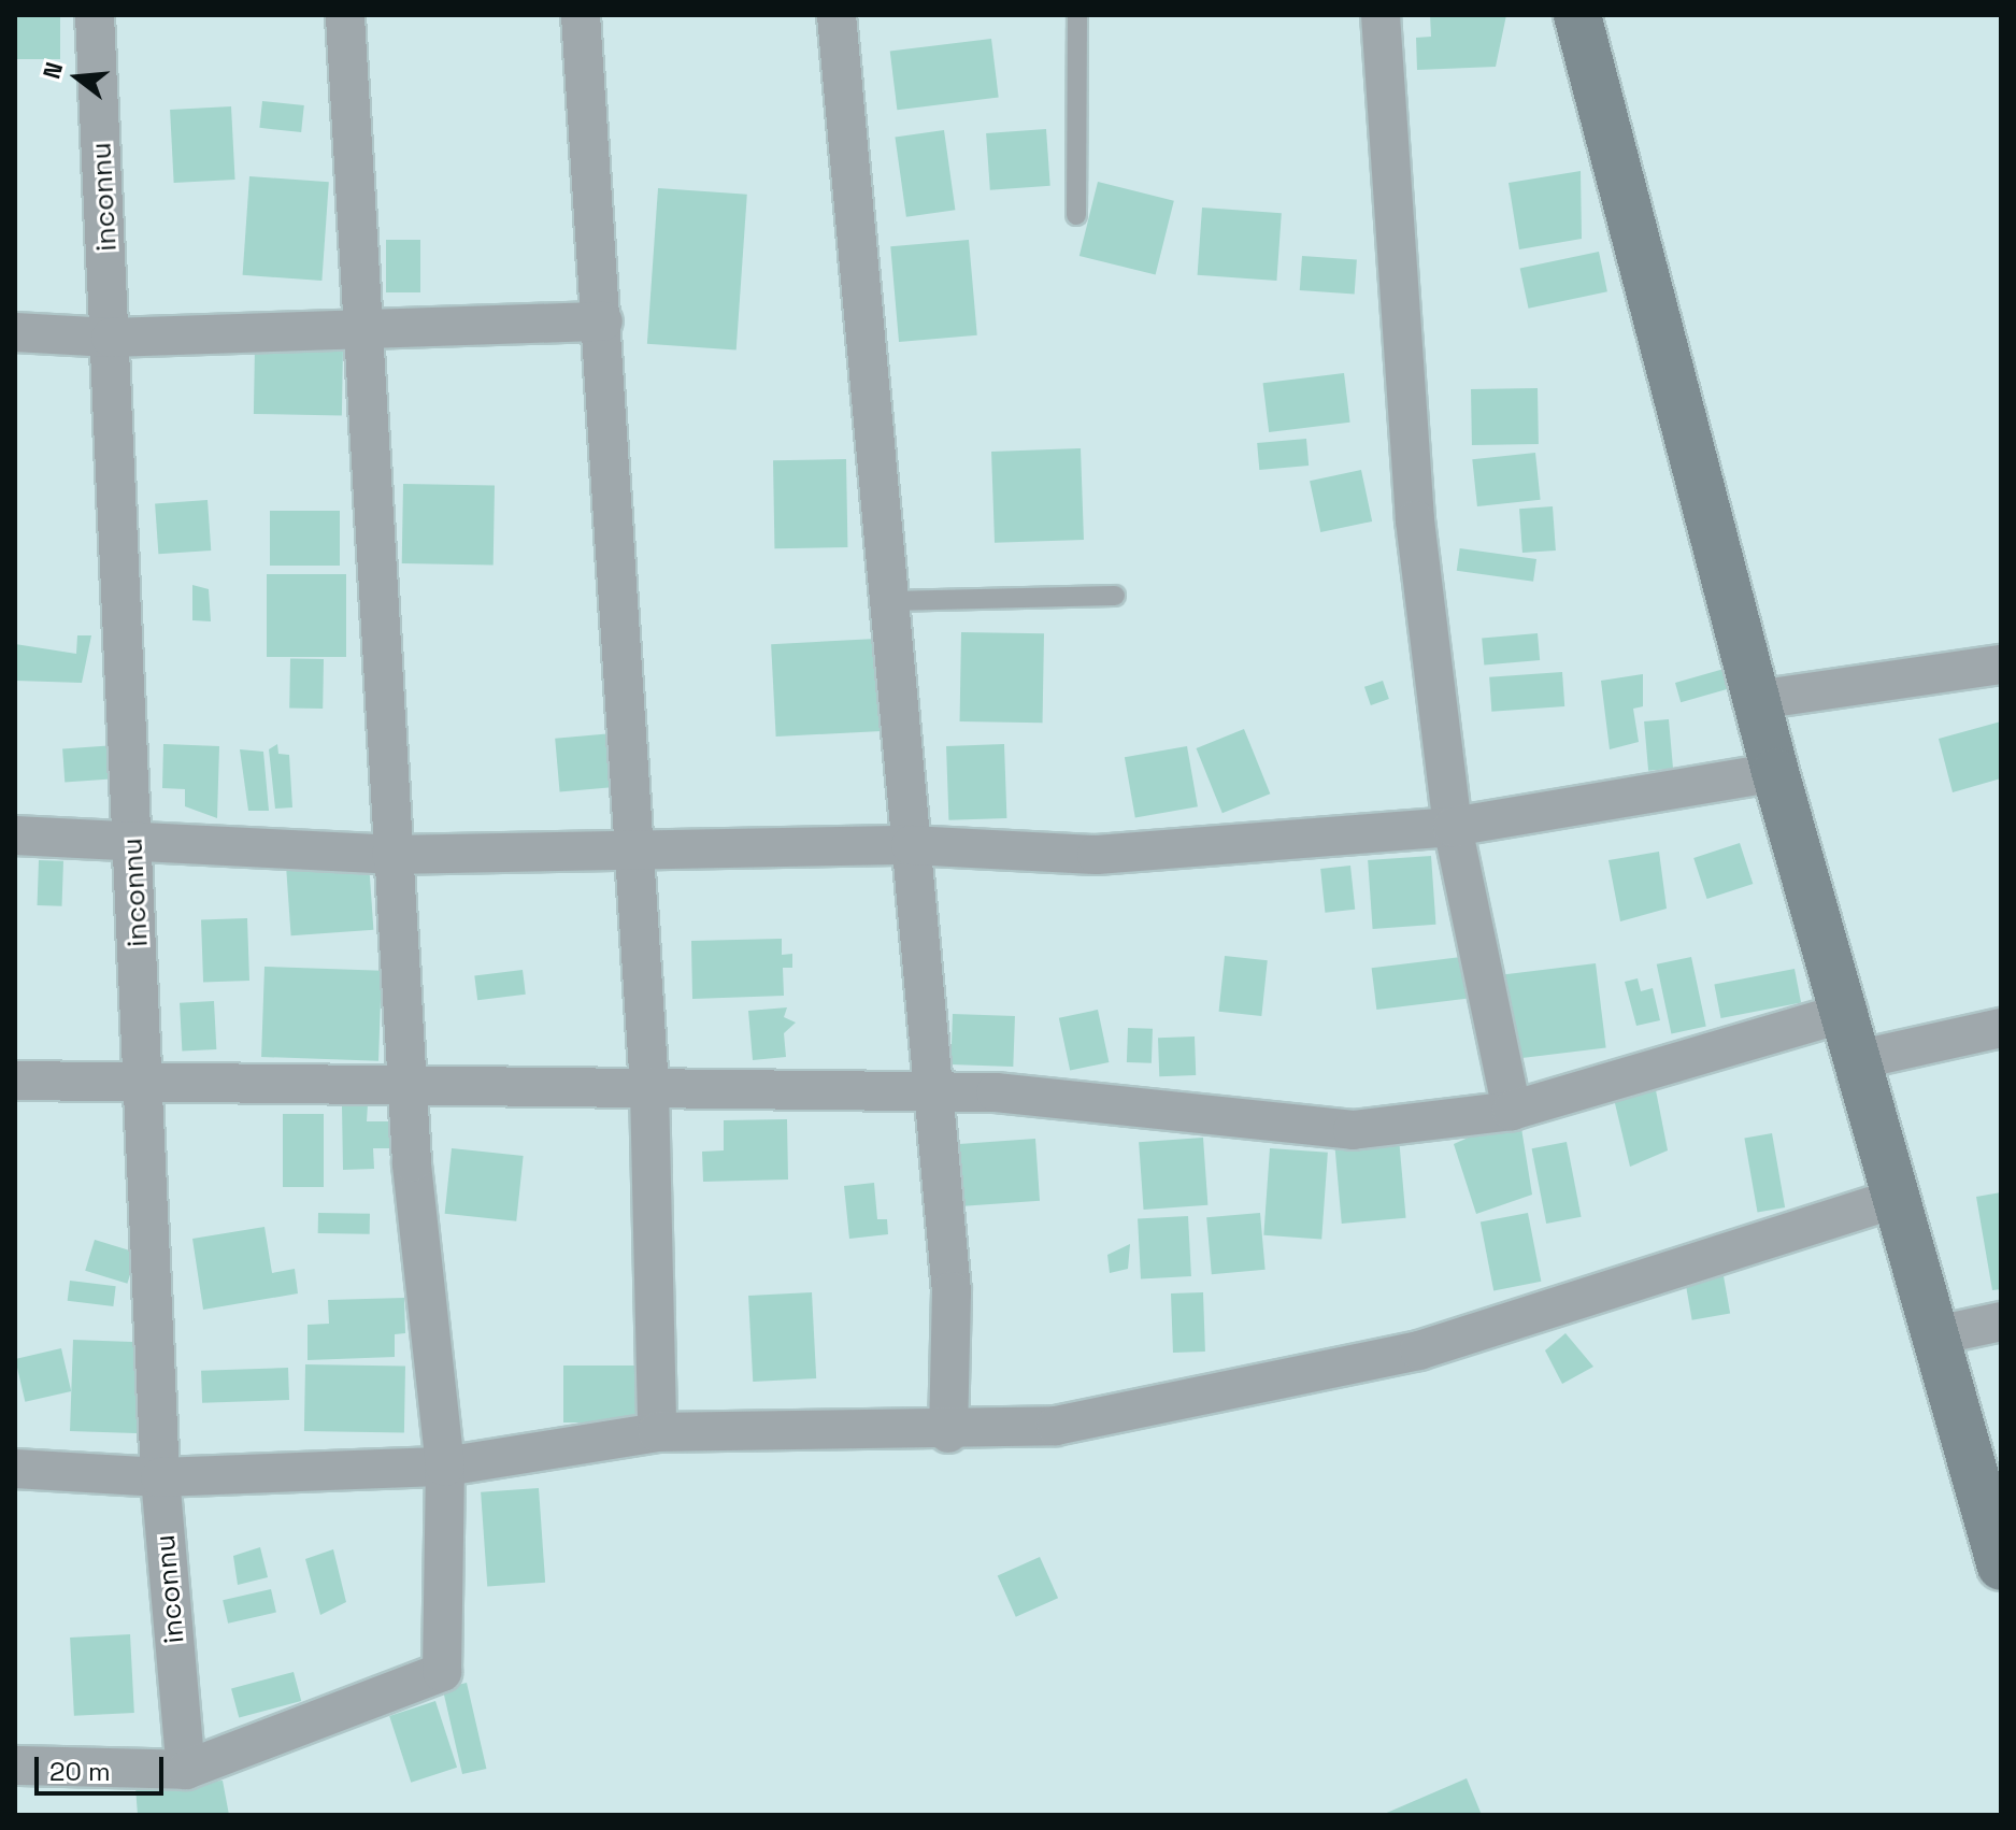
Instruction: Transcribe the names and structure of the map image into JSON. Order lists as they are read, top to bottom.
{
  "streets": {
    "street": ["inconnu"]
  },
  "scale_bar": "20 m",
  "north": "left"
}
